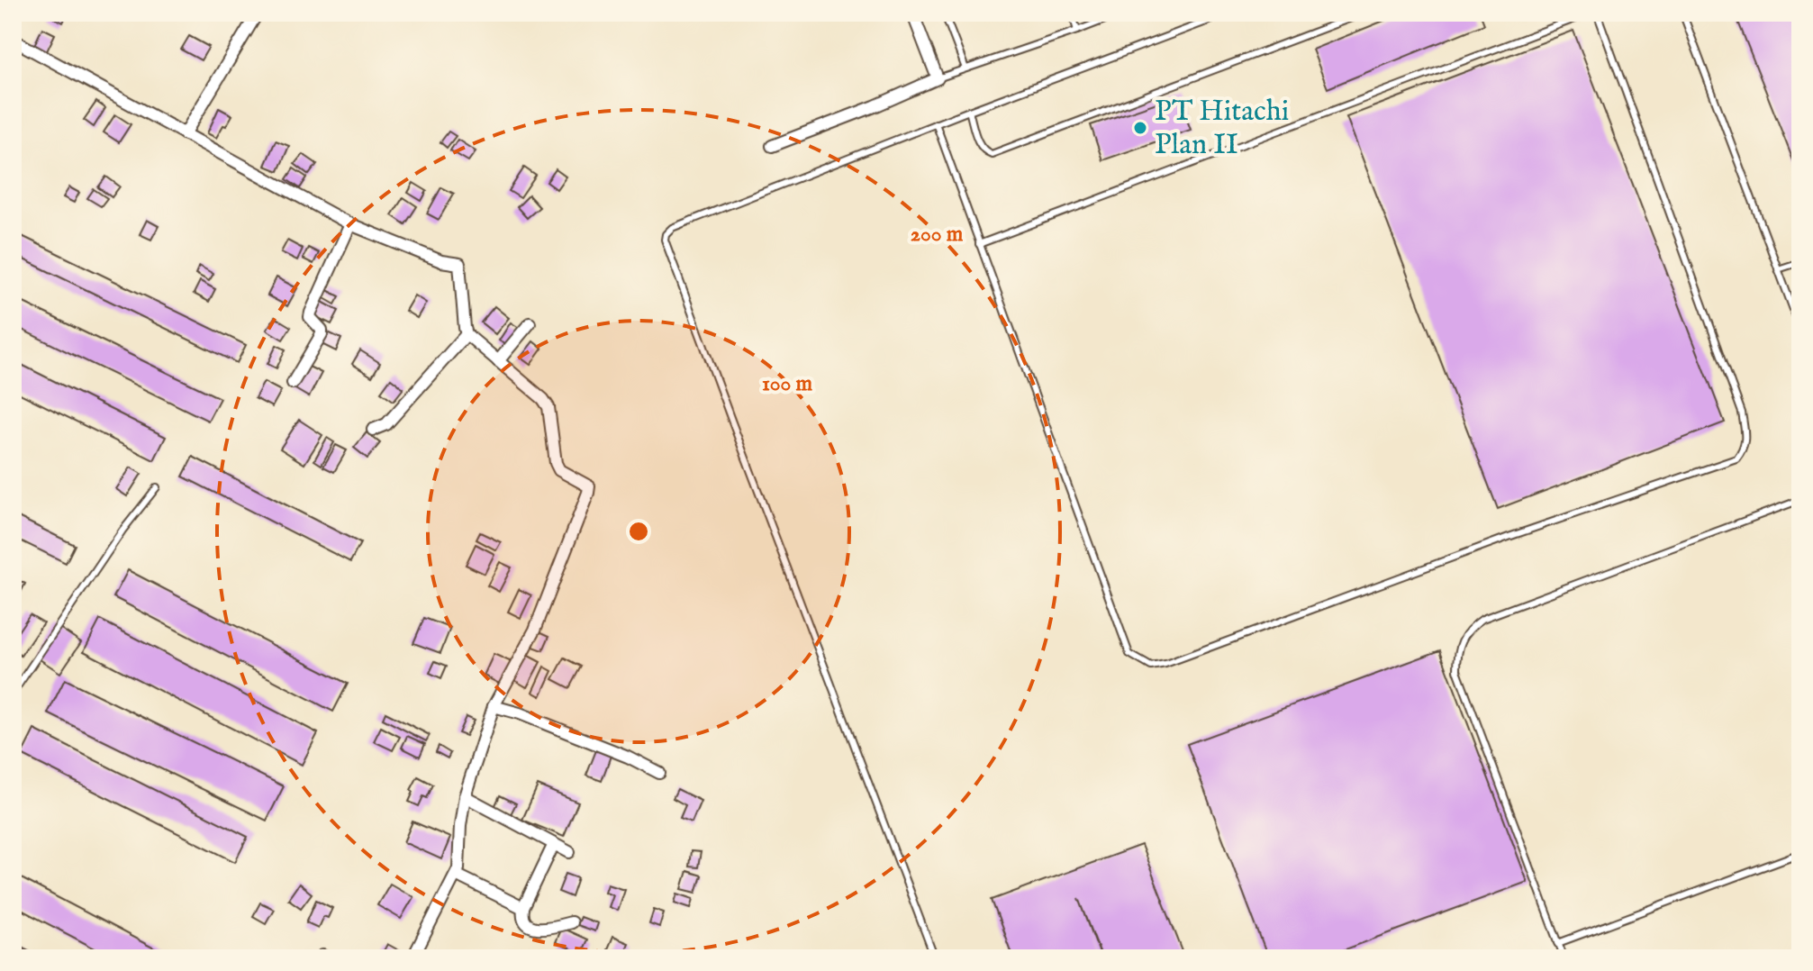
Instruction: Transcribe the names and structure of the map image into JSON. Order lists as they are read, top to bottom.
{
  "places": ["PT Hitachi Plan II"],
  "rings": ["200 m", "100 m"]
}
